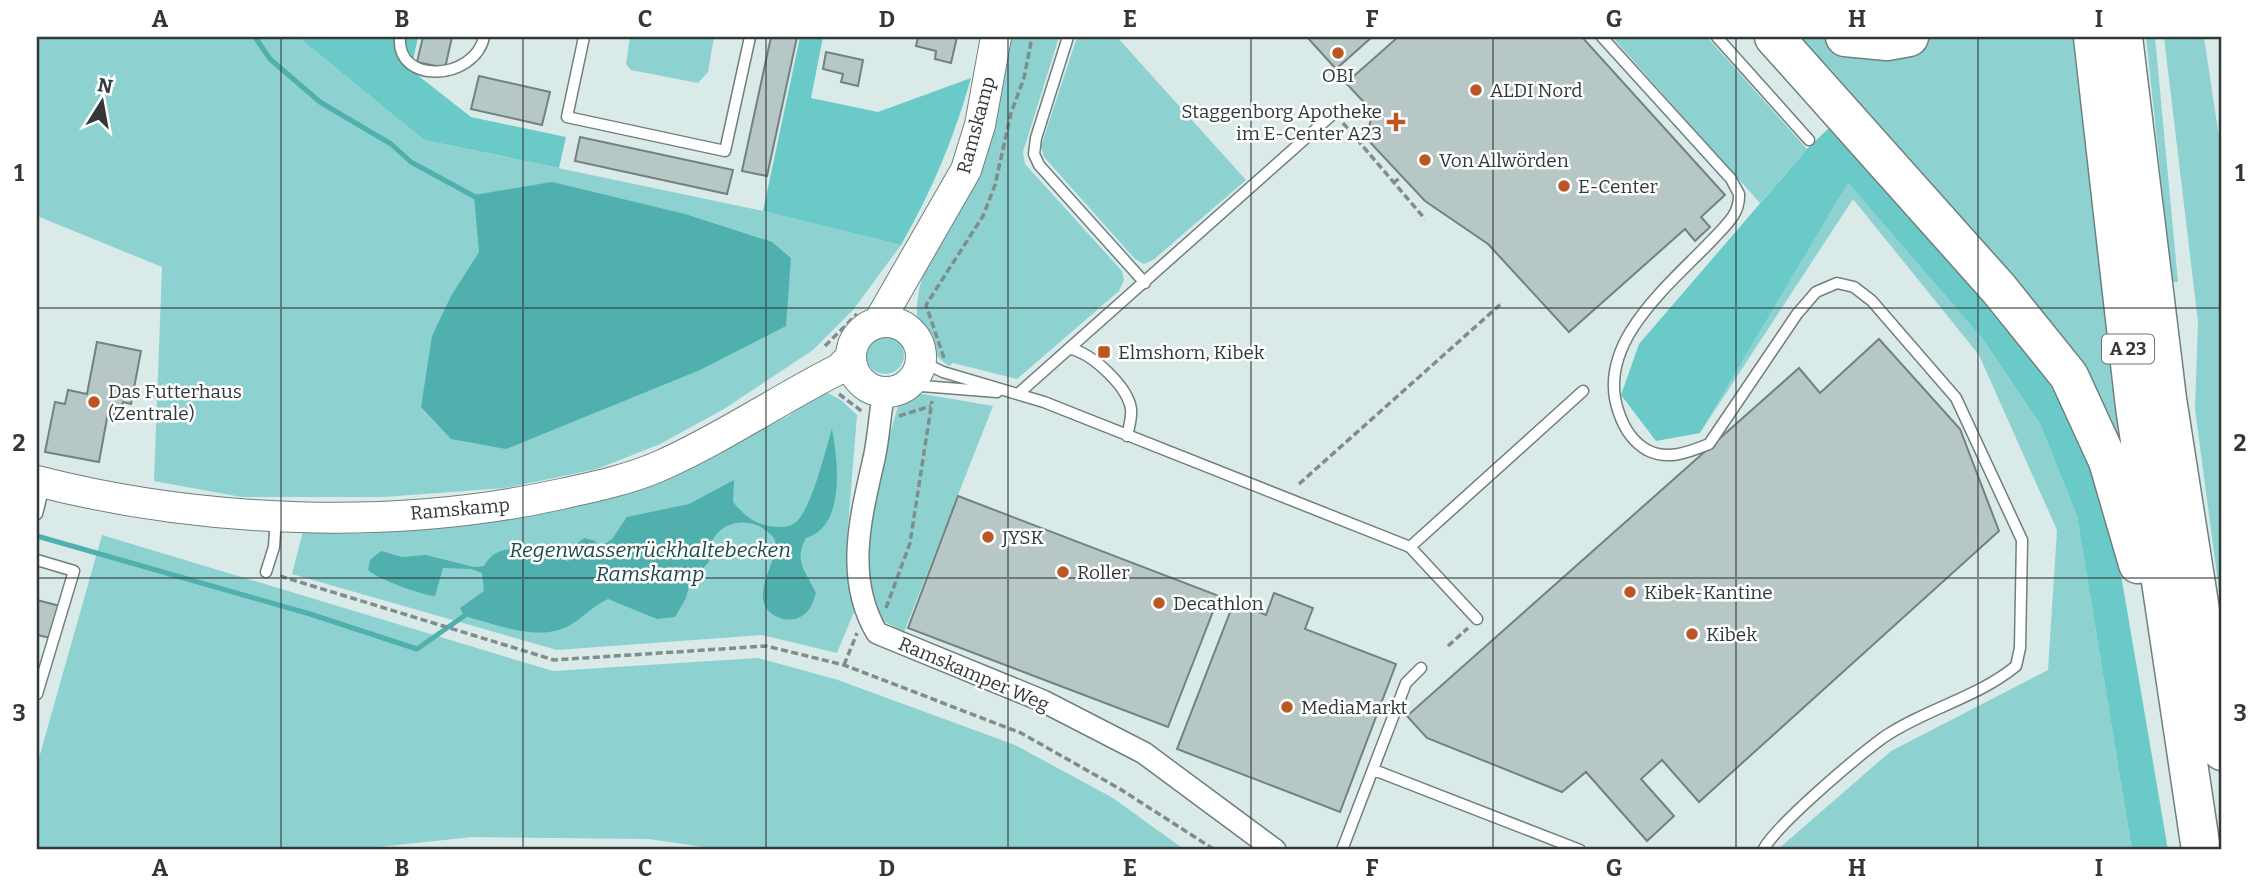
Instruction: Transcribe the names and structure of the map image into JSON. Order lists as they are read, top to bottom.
{
  "streets": {
    "highway": ["A 23"],
    "street": ["Ramskamp", "Ramskamper Weg"]
  },
  "crossings": [
    ["Ramskamp", "Ramskamper Weg"]
  ],
  "water": ["Regenwasserrückhaltebecken Ramskamp"],
  "places": {
    "other": [
      "OBI",
      "ALDI Nord",
      "Von Allwörden",
      "E-Center",
      "Das Futterhaus (Zentrale)",
      "JYSK",
      "Roller",
      "Kibek-Kantine",
      "Decathlon",
      "Kibek",
      "MediaMarkt"
    ],
    "health": ["Staggenborg Apotheke im E-Center A23"],
    "transit": ["Elmshorn, Kibek"]
  },
  "north": "top",
  "grid": {
    "columns": [
      "A",
      "B",
      "C",
      "D",
      "E",
      "F",
      "G",
      "H",
      "I"
    ],
    "rows": ["1", "2", "3"]
  }
}
